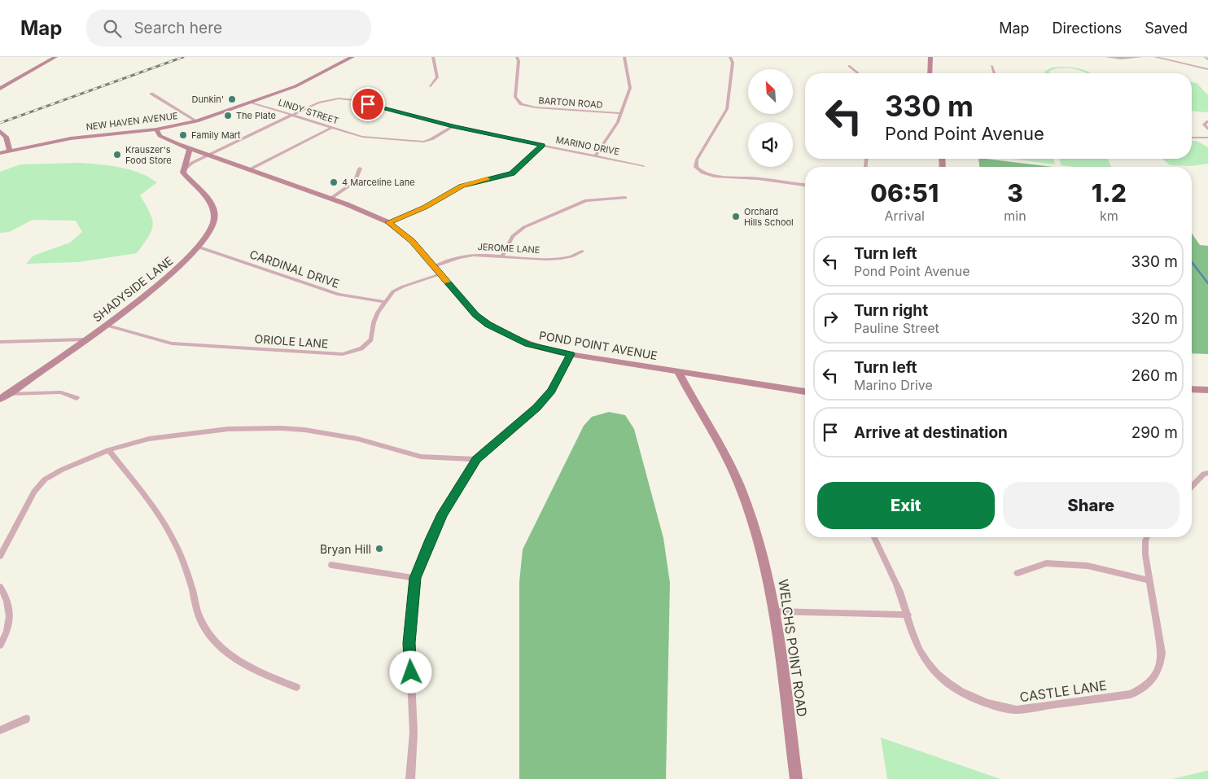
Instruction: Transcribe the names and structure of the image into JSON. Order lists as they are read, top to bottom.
{
  "streets": {
    "main road": [
      "NEW HAVEN AVENUE",
      "SHADYSIDE LANE",
      "POND POINT AVENUE",
      "WELCHS POINT ROAD"
    ],
    "street": [
      "BARTON ROAD",
      "LINDY STREET",
      "MARINO DRIVE",
      "JEROME LANE",
      "CARDINAL DRIVE",
      "ORIOLE LANE",
      "CASTLE LANE"
    ]
  },
  "crossings": [
    ["LINDY STREET", "NEW HAVEN AVENUE"],
    ["LINDY STREET", "MARINO DRIVE"],
    ["NEW HAVEN AVENUE", "POND POINT AVENUE"],
    ["MARINO DRIVE", "POND POINT AVENUE"],
    ["JEROME LANE", "POND POINT AVENUE"],
    ["CARDINAL DRIVE", "SHADYSIDE LANE"],
    ["CARDINAL DRIVE", "ORIOLE LANE"],
    ["SHADYSIDE LANE", "ORIOLE LANE"],
    ["ORIOLE LANE", "POND POINT AVENUE"],
    ["POND POINT AVENUE", "WELCHS POINT ROAD"]
  ],
  "places": [
    "Dunkin'",
    "The Plate",
    "Family Mart",
    "Krauszer's Food Store",
    "4 Marceline Lane",
    "Orchard Hills School",
    "Bryan Hill"
  ],
  "north": "top left",
  "page": {
    "header": "Map",
    "search": "Search here",
    "nav": ["Map", "Directions", "Saved"],
    "turn": ["330 m", "Pond Point Avenue"],
    "eta": [
      "06:51",
      "Arrival",
      "3",
      "min",
      "1.2",
      "km"
    ],
    "list": [
      {
        "name": "Turn left",
        "note": "Pond Point Avenue",
        "value": "330 m"
      },
      {
        "name": "Turn right",
        "note": "Pauline Street",
        "value": "320 m"
      },
      {
        "name": "Turn left",
        "note": "Marino Drive",
        "value": "260 m"
      },
      {
        "name": "Arrive at destination",
        "value": "290 m"
      }
    ],
    "buttons": ["Exit", "Share"]
  }
}
